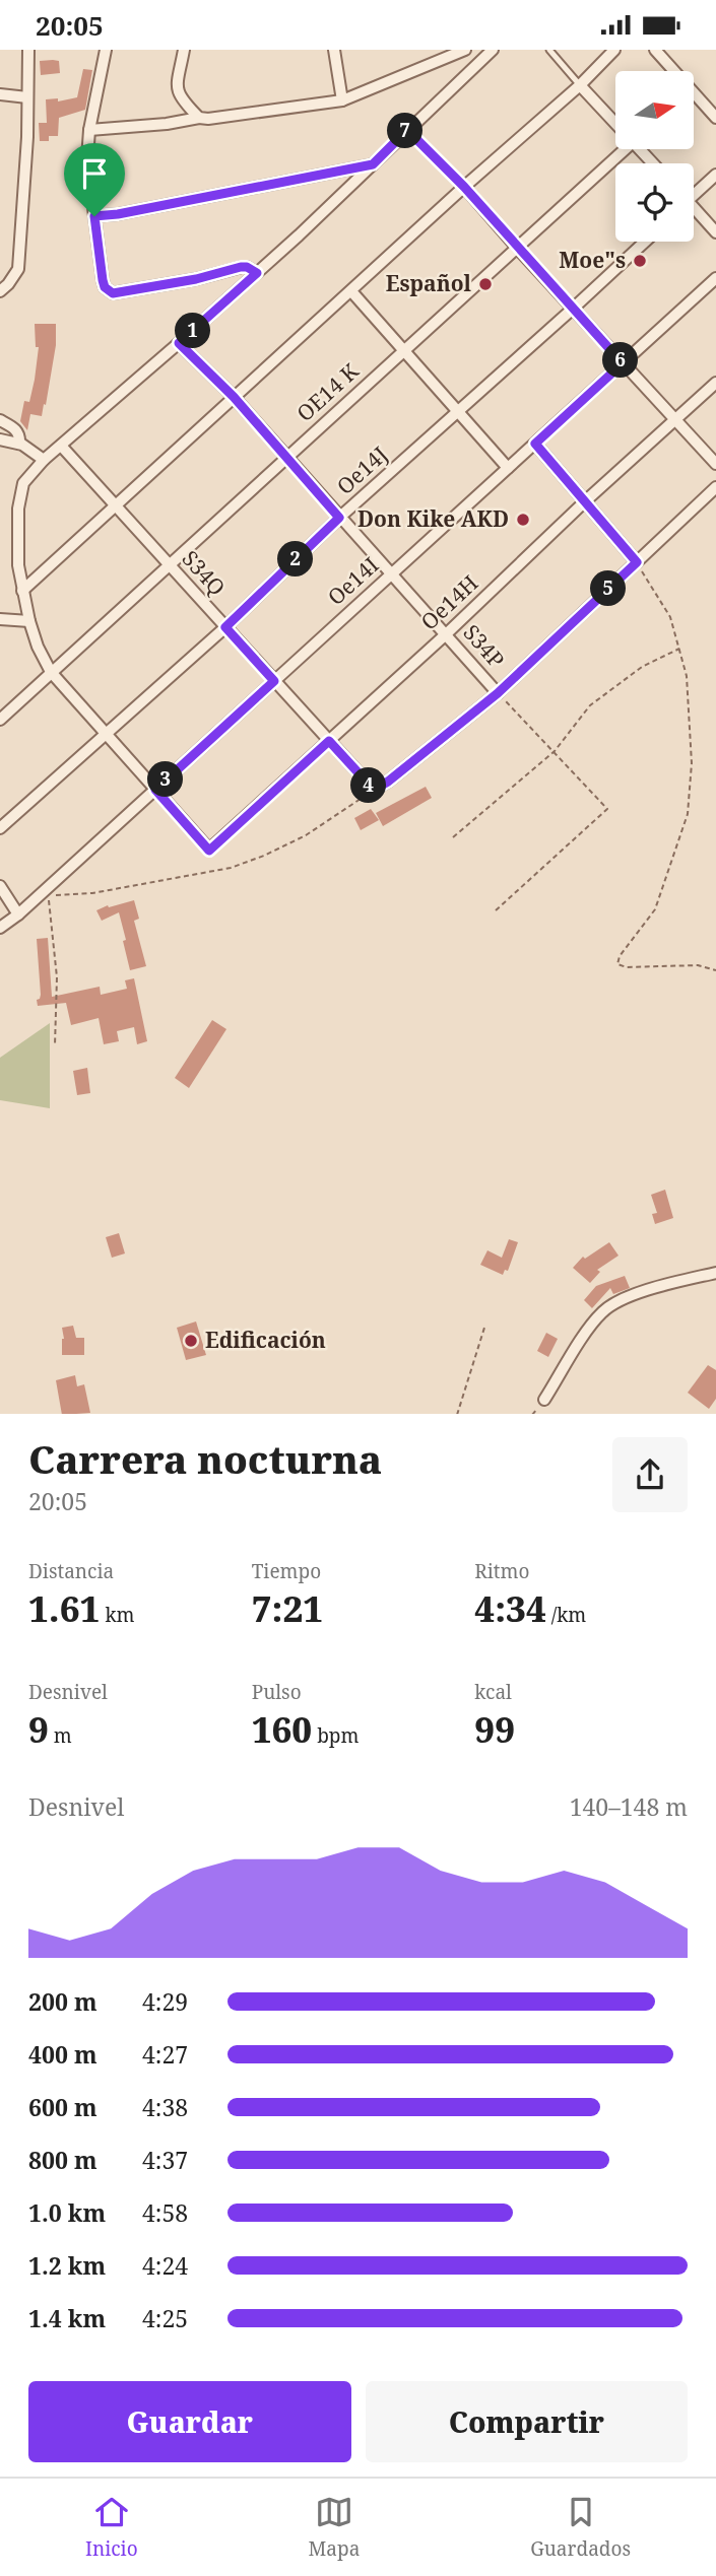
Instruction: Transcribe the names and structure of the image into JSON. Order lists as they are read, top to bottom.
{
  "streets": {
    "street": [
      "OE14 K",
      "Oe14J",
      "S34Q",
      "Oe14I",
      "Oe14H",
      "S34P"
    ]
  },
  "crossings": [
    ["OE14 K", "S34Q"],
    ["OE14 K", "S34P"],
    ["Oe14J", "S34Q"],
    ["Oe14J", "S34P"],
    ["S34Q", "Oe14I"],
    ["S34Q", "Oe14H"],
    ["Oe14I", "Oe14H"],
    ["Oe14I", "S34P"],
    ["Oe14H", "S34P"]
  ],
  "places": [
    "Moe\"s",
    "Español",
    "Don Kike AKD",
    "Edificación"
  ],
  "north": "right",
  "page": {
    "status": "20:05",
    "pins": [
      "7",
      "1",
      "6",
      "2",
      "5",
      "3",
      "4"
    ],
    "heading": ["Carrera nocturna", "20:05"],
    "stats": [
      ["Distancia", "1.61 km"],
      ["Tiempo", "7:21"],
      ["Ritmo", "4:34 /km"],
      ["Desnivel", "9 m"],
      ["Pulso", "160 bpm"],
      ["kcal", "99"]
    ],
    "chart": ["Desnivel", "140–148 m"],
    "list": [
      {
        "name": "200 m",
        "note": "4:29"
      },
      {
        "name": "400 m",
        "note": "4:27"
      },
      {
        "name": "600 m",
        "note": "4:38"
      },
      {
        "name": "800 m",
        "note": "4:37"
      },
      {
        "name": "1.0 km",
        "note": "4:58"
      },
      {
        "name": "1.2 km",
        "note": "4:24"
      },
      {
        "name": "1.4 km",
        "note": "4:25"
      }
    ],
    "buttons": ["Guardar", "Compartir"],
    "tabs": ["Inicio", "Mapa", "Guardados"]
  }
}
